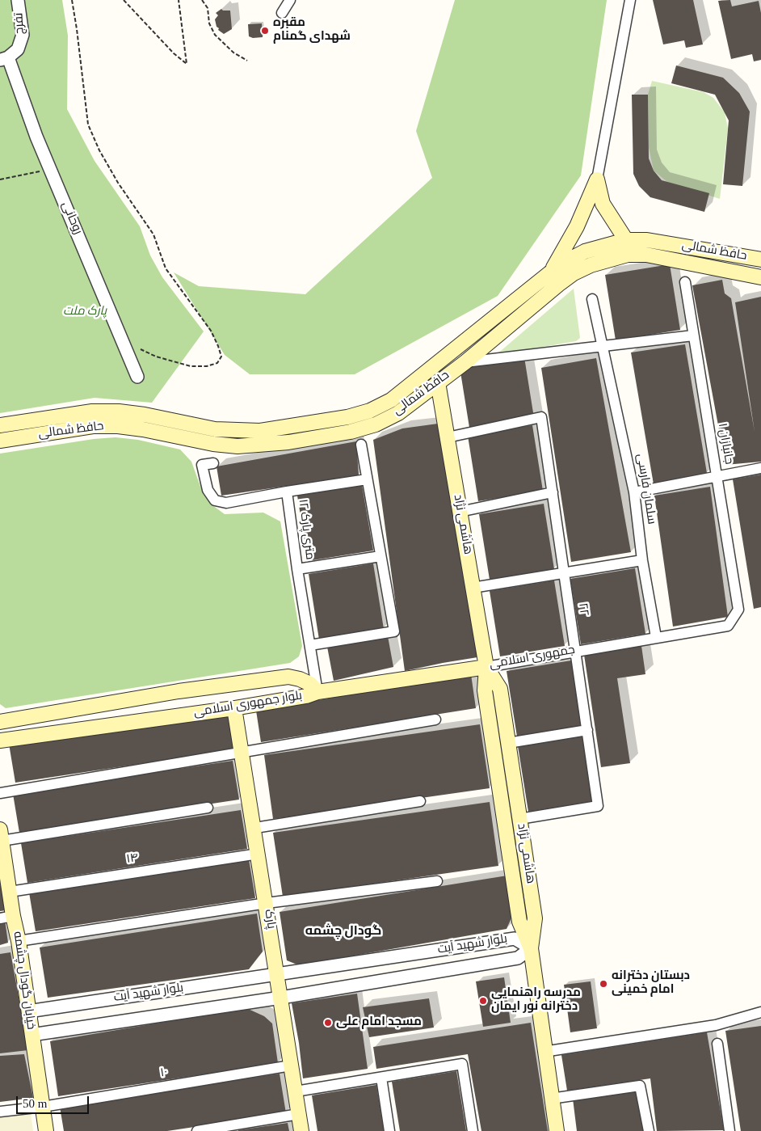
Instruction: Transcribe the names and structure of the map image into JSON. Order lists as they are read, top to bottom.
{
  "streets": {
    "main road": [
      "حافظ شمالی",
      "هاشمی نژاد",
      "جمهوری اسلامی",
      "بلوار جمهوری اسلامی",
      "پارک",
      "خیابان گودال چشمه"
    ],
    "street": [
      "تفرج",
      "روحانی",
      "جانبازان ۱",
      "سلمان فارسی",
      "۱۲ متری پارک",
      "۲۲",
      "۱۴",
      "بلوار شهید آیت",
      "۱۰"
    ]
  },
  "crossings": [
    ["تفرج", "روحانی"],
    ["حافظ شمالی", "هاشمی نژاد"],
    ["جانبازان ۱", "جمهوری اسلامی"],
    ["سلمان فارسی", "جمهوری اسلامی"],
    ["هاشمی نژاد", "۲۲"],
    ["هاشمی نژاد", "جمهوری اسلامی"],
    ["هاشمی نژاد", "بلوار شهید آیت"],
    ["۱۲ متری پارک", "جمهوری اسلامی"],
    ["۱۲ متری پارک", "بلوار جمهوری اسلامی"],
    ["۲۲", "جمهوری اسلامی"],
    ["جمهوری اسلامی", "بلوار جمهوری اسلامی"],
    ["بلوار جمهوری اسلامی", "پارک"],
    ["۱۴", "پارک"],
    ["۱۴", "خیابان گودال چشمه"],
    ["پارک", "بلوار شهید آیت"],
    ["پارک", "۱۰"],
    ["بلوار شهید آیت", "خیابان گودال چشمه"],
    ["خیابان گودال چشمه", "۱۰"]
  ],
  "districts": ["گودال چشمه"],
  "parks": ["پارک ملت"],
  "places": [
    "مقبره شهدای گمنام",
    "دبستان دخترانه امام خمینی",
    "مدرسه راهنمایی دخترانه نور ایمان",
    "مسجد امام علی"
  ],
  "scale_bar": "50 m"
}
